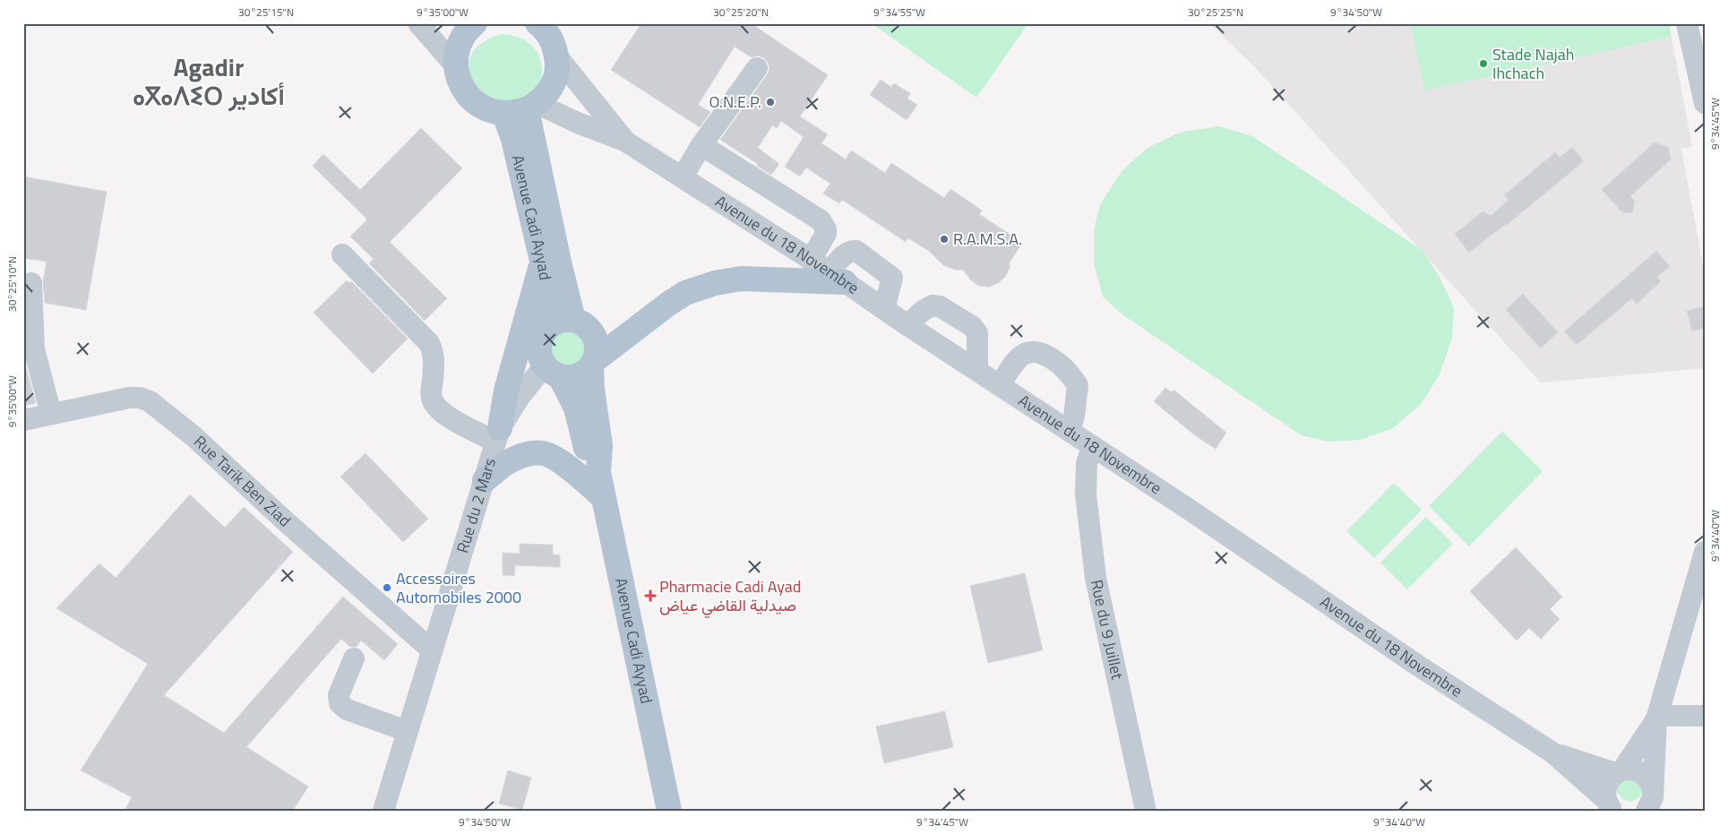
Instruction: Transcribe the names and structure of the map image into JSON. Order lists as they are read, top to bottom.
{
  "streets": {
    "main road": ["Avenue Cadi Ayyad"],
    "street": [
      "Avenue du 18 Novembre",
      "Rue Tarik Ben Ziad",
      "Rue du 2 Mars",
      "Rue du 9 Juillet"
    ]
  },
  "crossings": [
    ["Avenue Cadi Ayyad", "Avenue du 18 Novembre"],
    ["Avenue Cadi Ayyad", "Rue du 2 Mars"],
    ["Avenue du 18 Novembre", "Rue du 9 Juillet"],
    ["Rue Tarik Ben Ziad", "Rue du 2 Mars"]
  ],
  "districts": ["Agadir ⴰⴳⴰⴷⵉⵔ أكادير"],
  "places": {
    "other": [
      "Stade Najah Ihchach",
      "O.N.E.P.",
      "R.A.M.S.A.",
      "Accessoires Automobiles 2000"
    ],
    "health": ["Pharmacie Cadi Ayad صيدلية القاضي عياض"]
  },
  "coordinates": [
    "30°25'15\"N",
    "9°35'00\"W",
    "30°25'20\"N",
    "9°34'55\"W",
    "30°25'25\"N",
    "9°34'50\"W",
    "9°34'45\"W",
    "30°25'10\"N",
    "9°34'40\"W"
  ]
}
